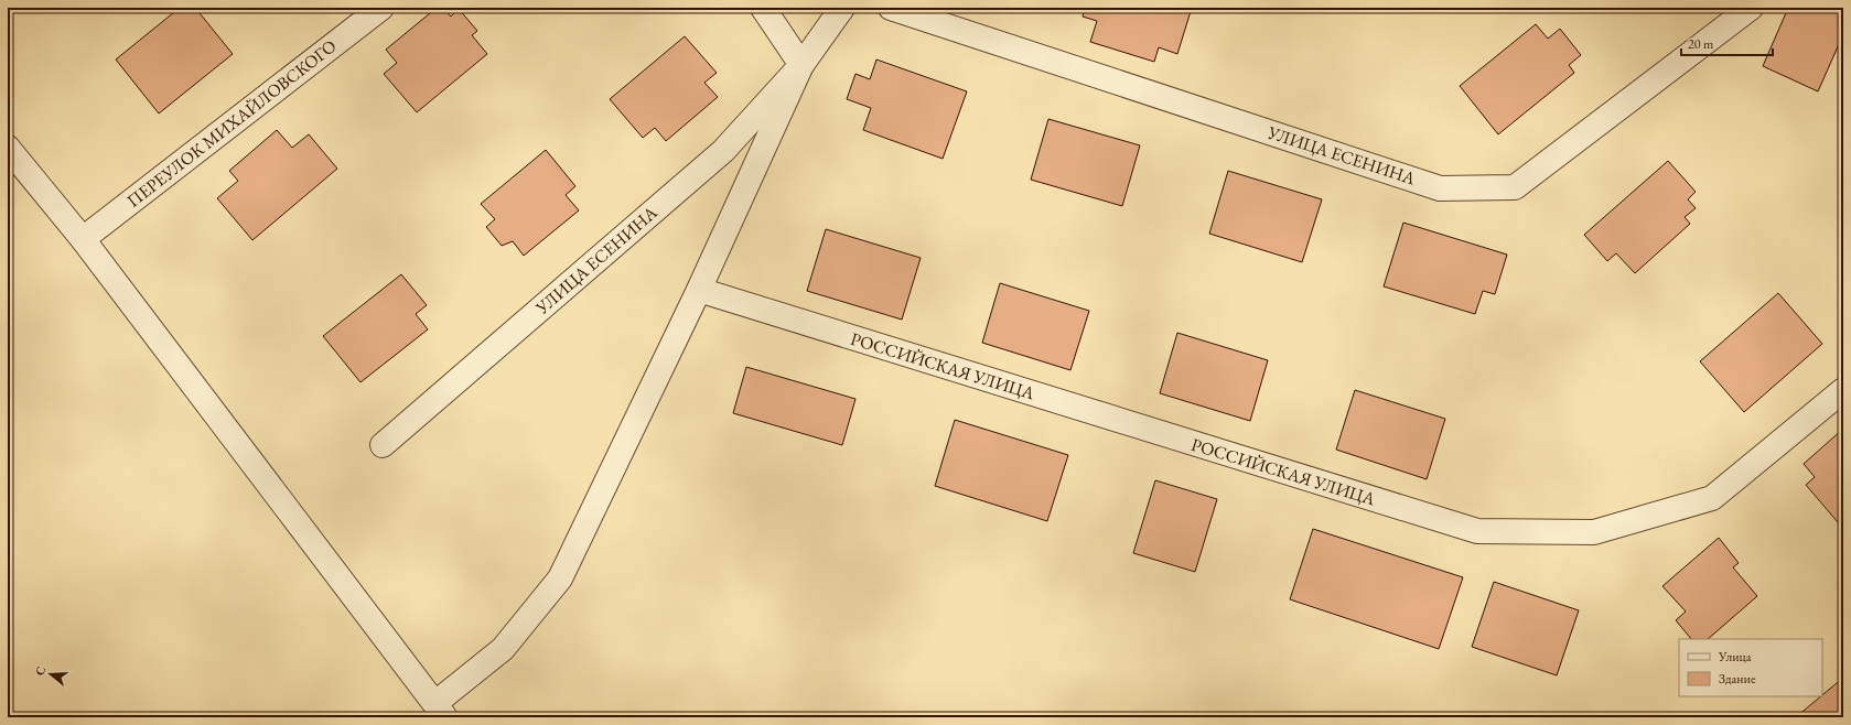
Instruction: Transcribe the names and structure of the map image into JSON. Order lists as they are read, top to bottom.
{
  "streets": {
    "street": ["ПЕРЕУЛОК МИХАЙЛОВСКОГО", "УЛИЦА ЕСЕНИНА", "РОССИЙСКАЯ УЛИЦА"]
  },
  "legend": ["Улица", "Здание"],
  "scale_bar": "20 m",
  "north": "left"
}
